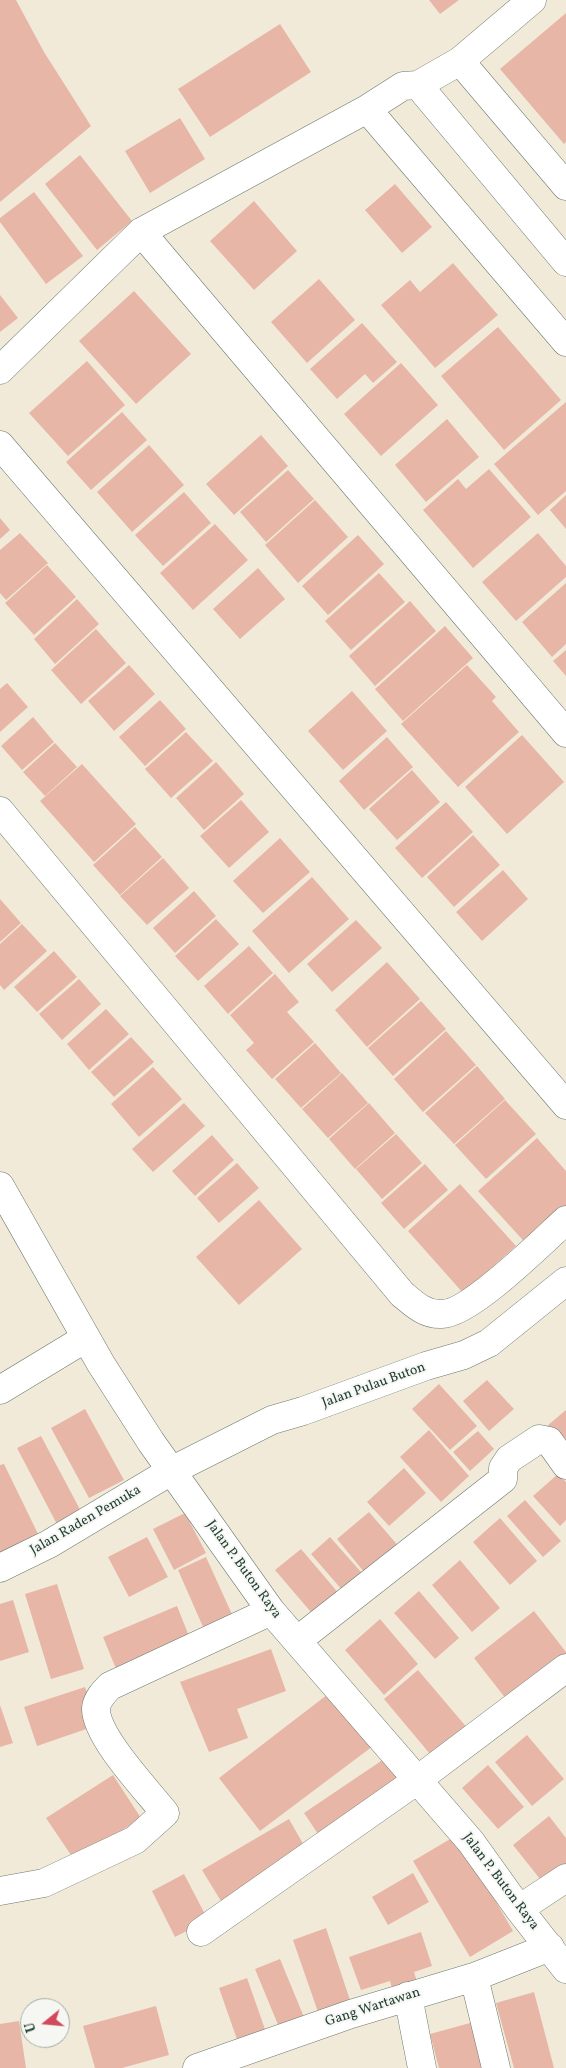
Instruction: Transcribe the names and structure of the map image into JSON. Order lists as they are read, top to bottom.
{
  "streets": {
    "street": [
      "Jalan Pulau Buton",
      "Jalan Raden Pemuka",
      "Jalan P. Buton Raya",
      "Gang Wartawan"
    ]
  },
  "crossings": [
    ["Jalan Pulau Buton", "Jalan Raden Pemuka"],
    ["Jalan Pulau Buton", "Jalan P. Buton Raya"],
    ["Jalan Raden Pemuka", "Jalan P. Buton Raya"],
    ["Jalan P. Buton Raya", "Gang Wartawan"]
  ],
  "north": "left"
}
